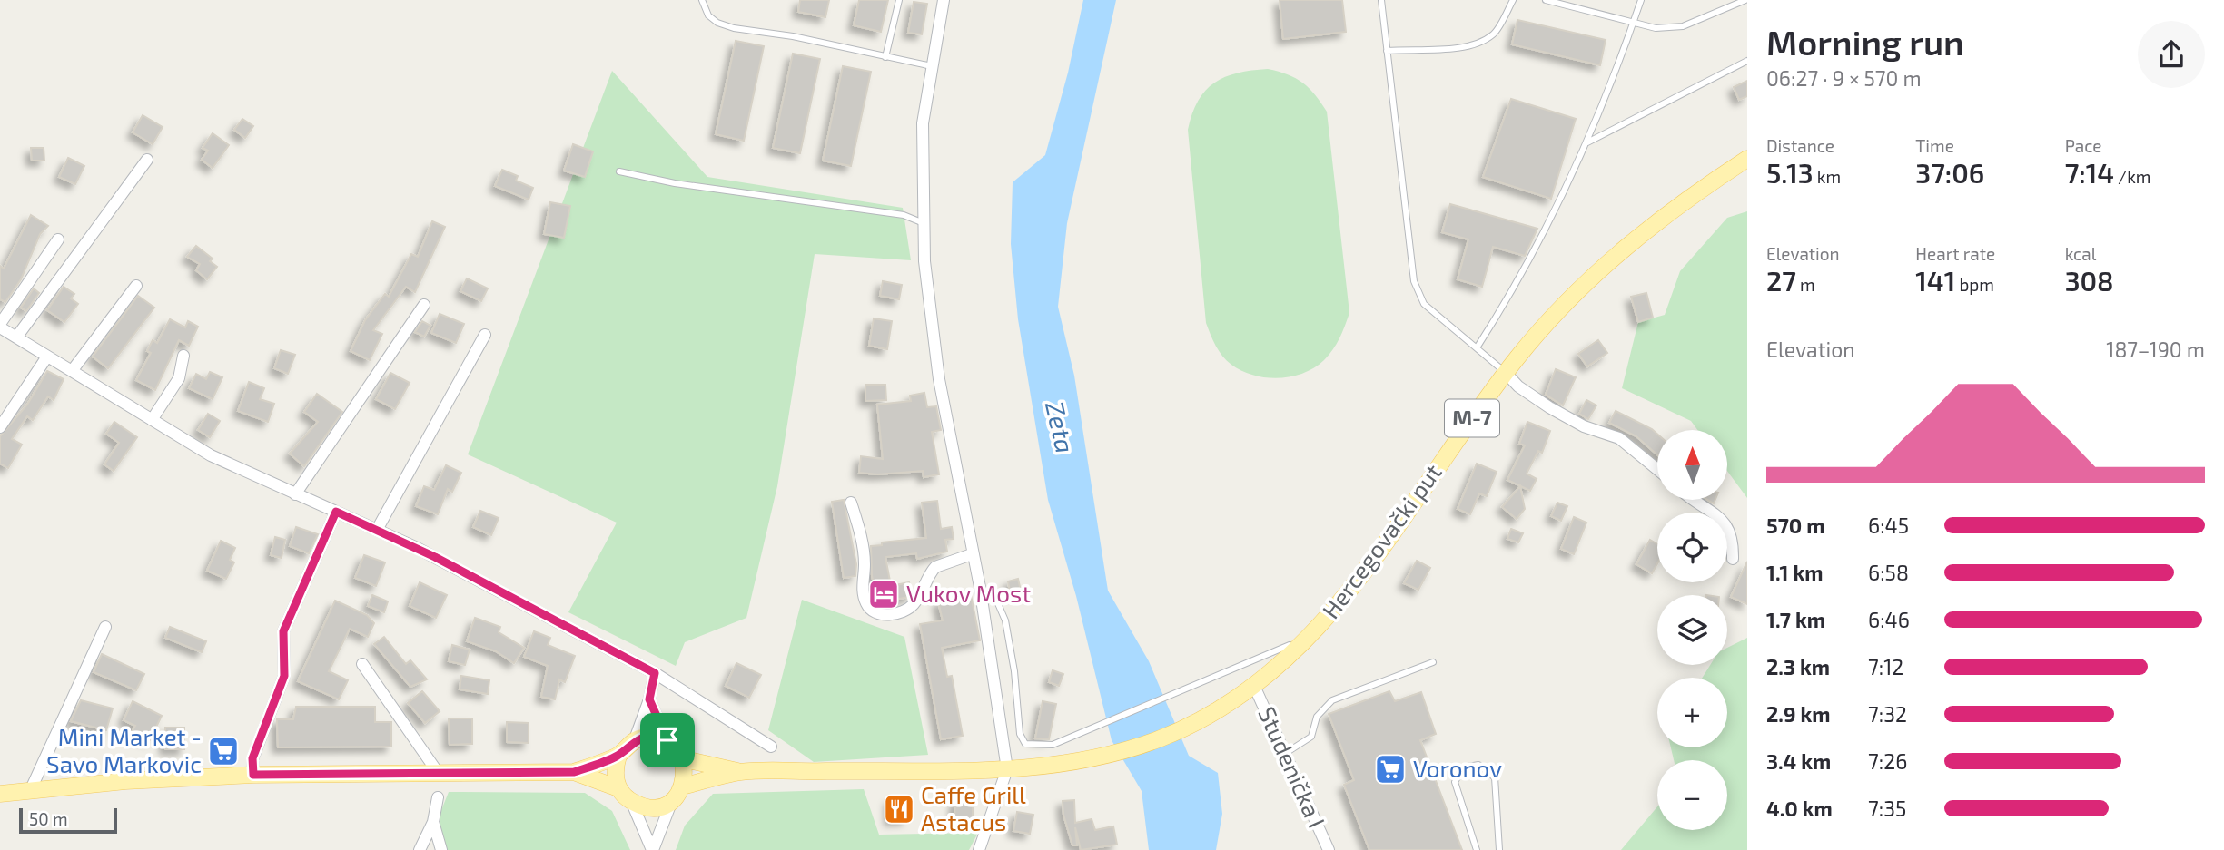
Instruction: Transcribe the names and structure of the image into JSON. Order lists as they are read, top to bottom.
{
  "streets": {
    "main road": ["M-7", "Hercegovački put"],
    "street": ["Studenička I"]
  },
  "crossings": [
    ["M-7", "Hercegovački put"],
    ["Hercegovački put", "Studenička I"]
  ],
  "water": ["Zeta"],
  "places": {
    "hotel": ["Vukov Most"],
    "supermarket": ["Mini Market - Savo Markovic", "Voronov"],
    "restaurant": ["Caffe Grill Astacus"]
  },
  "scale_bar": "50 m",
  "north": "top",
  "page": {
    "heading": ["Morning run", "06:27 · 9 × 570 m"],
    "stats": [
      ["Distance", "5.13 km"],
      ["Time", "37:06"],
      ["Pace", "7:14 /km"],
      ["Elevation", "27 m"],
      ["Heart rate", "141 bpm"],
      ["kcal", "308"]
    ],
    "chart": ["Elevation", "187–190 m"],
    "map_buttons": ["+", "−"],
    "list": [
      {
        "name": "570 m",
        "note": "6:45"
      },
      {
        "name": "1.1 km",
        "note": "6:58"
      },
      {
        "name": "1.7 km",
        "note": "6:46"
      },
      {
        "name": "2.3 km",
        "note": "7:12"
      },
      {
        "name": "2.9 km",
        "note": "7:32"
      },
      {
        "name": "3.4 km",
        "note": "7:26"
      },
      {
        "name": "4.0 km",
        "note": "7:35"
      }
    ],
    "scale": "50 m"
  }
}
